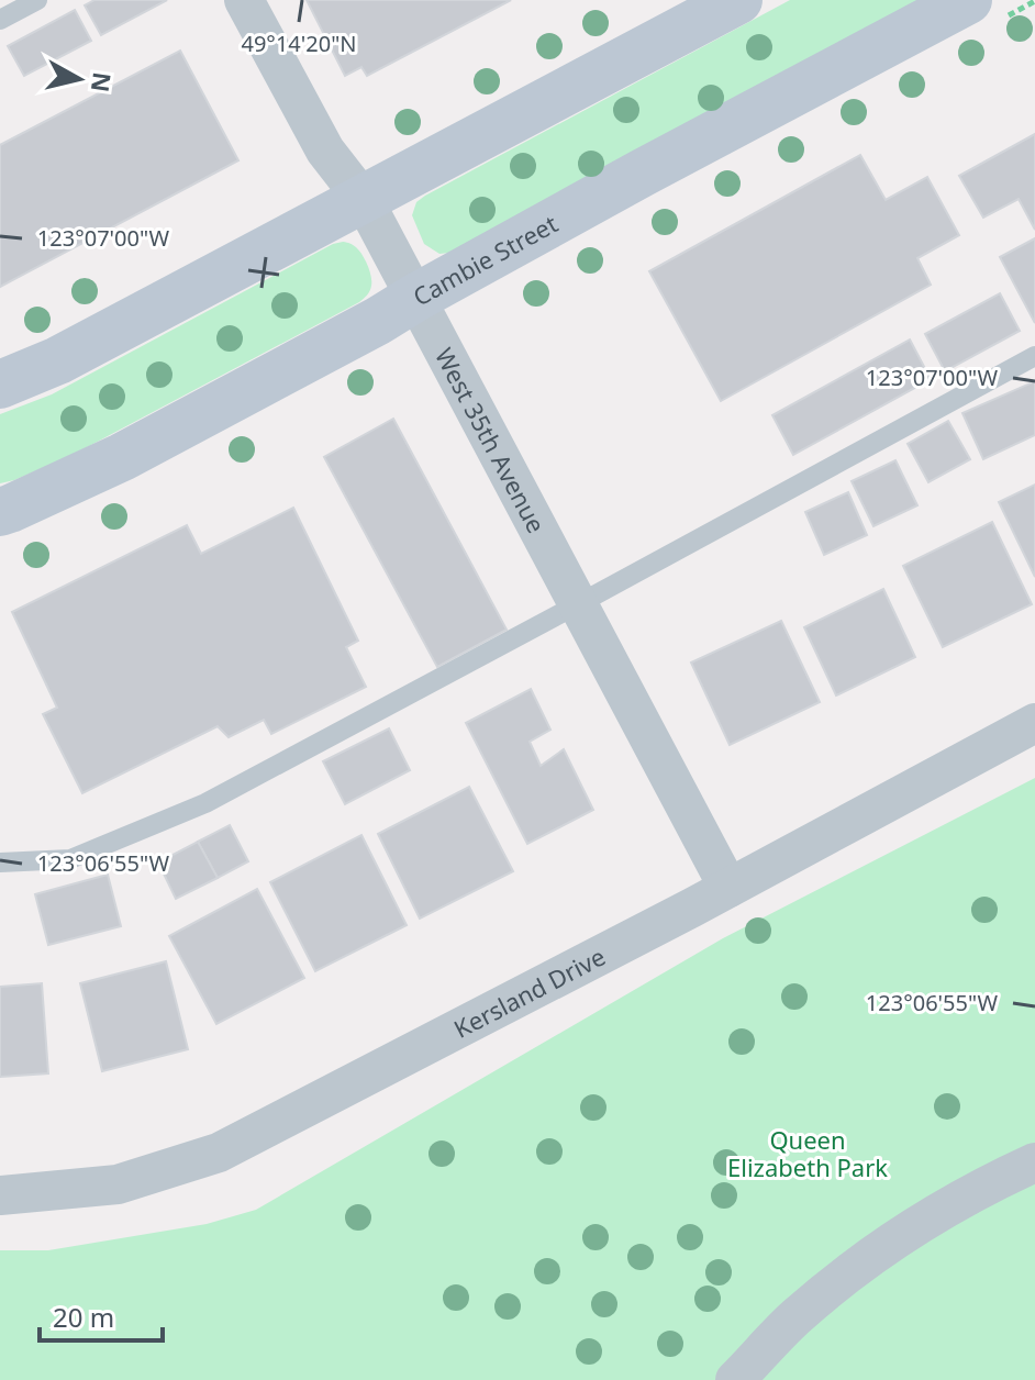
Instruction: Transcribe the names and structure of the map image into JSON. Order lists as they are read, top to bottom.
{
  "streets": {
    "main road": ["Cambie Street"],
    "street": ["West 35th Avenue", "Kersland Drive"]
  },
  "crossings": [
    ["Cambie Street", "West 35th Avenue"],
    ["West 35th Avenue", "Kersland Drive"]
  ],
  "parks": ["Queen Elizabeth Park"],
  "scale_bar": "20 m",
  "north": "right",
  "coordinates": ["49°14'20\"N", "123°07'00\"W", "123°06'55\"W"]
}
